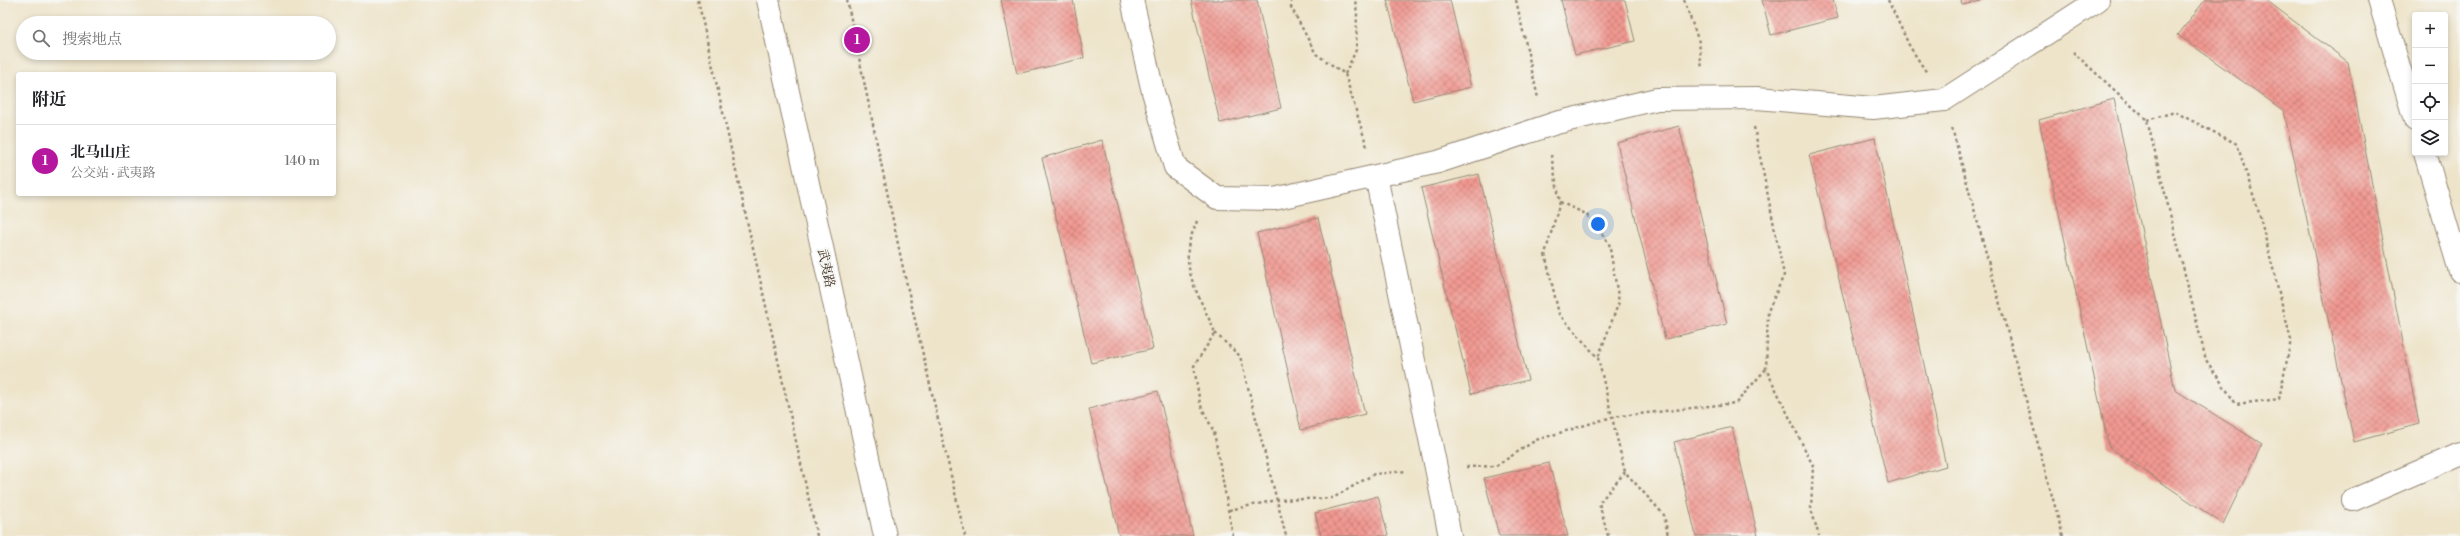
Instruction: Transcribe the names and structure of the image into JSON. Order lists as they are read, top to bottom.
{
  "streets": {
    "street": ["武夷路"]
  },
  "page": {
    "map_buttons": ["+", "−"],
    "search": "搜索地点",
    "pins": "1",
    "heading": "附近",
    "list": [
      {
        "mark": "1",
        "name": "北马山庄",
        "note": "公交站 · 武夷路",
        "value": "140 m"
      }
    ]
  }
}
